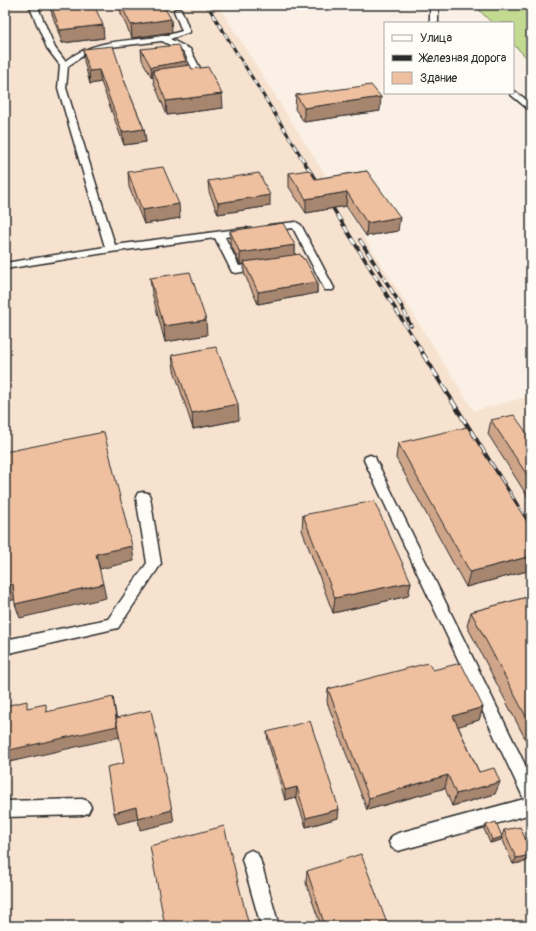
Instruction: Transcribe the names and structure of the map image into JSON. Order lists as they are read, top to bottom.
{
  "legend": ["Улица", "Железная дорога", "Здание"]
}
